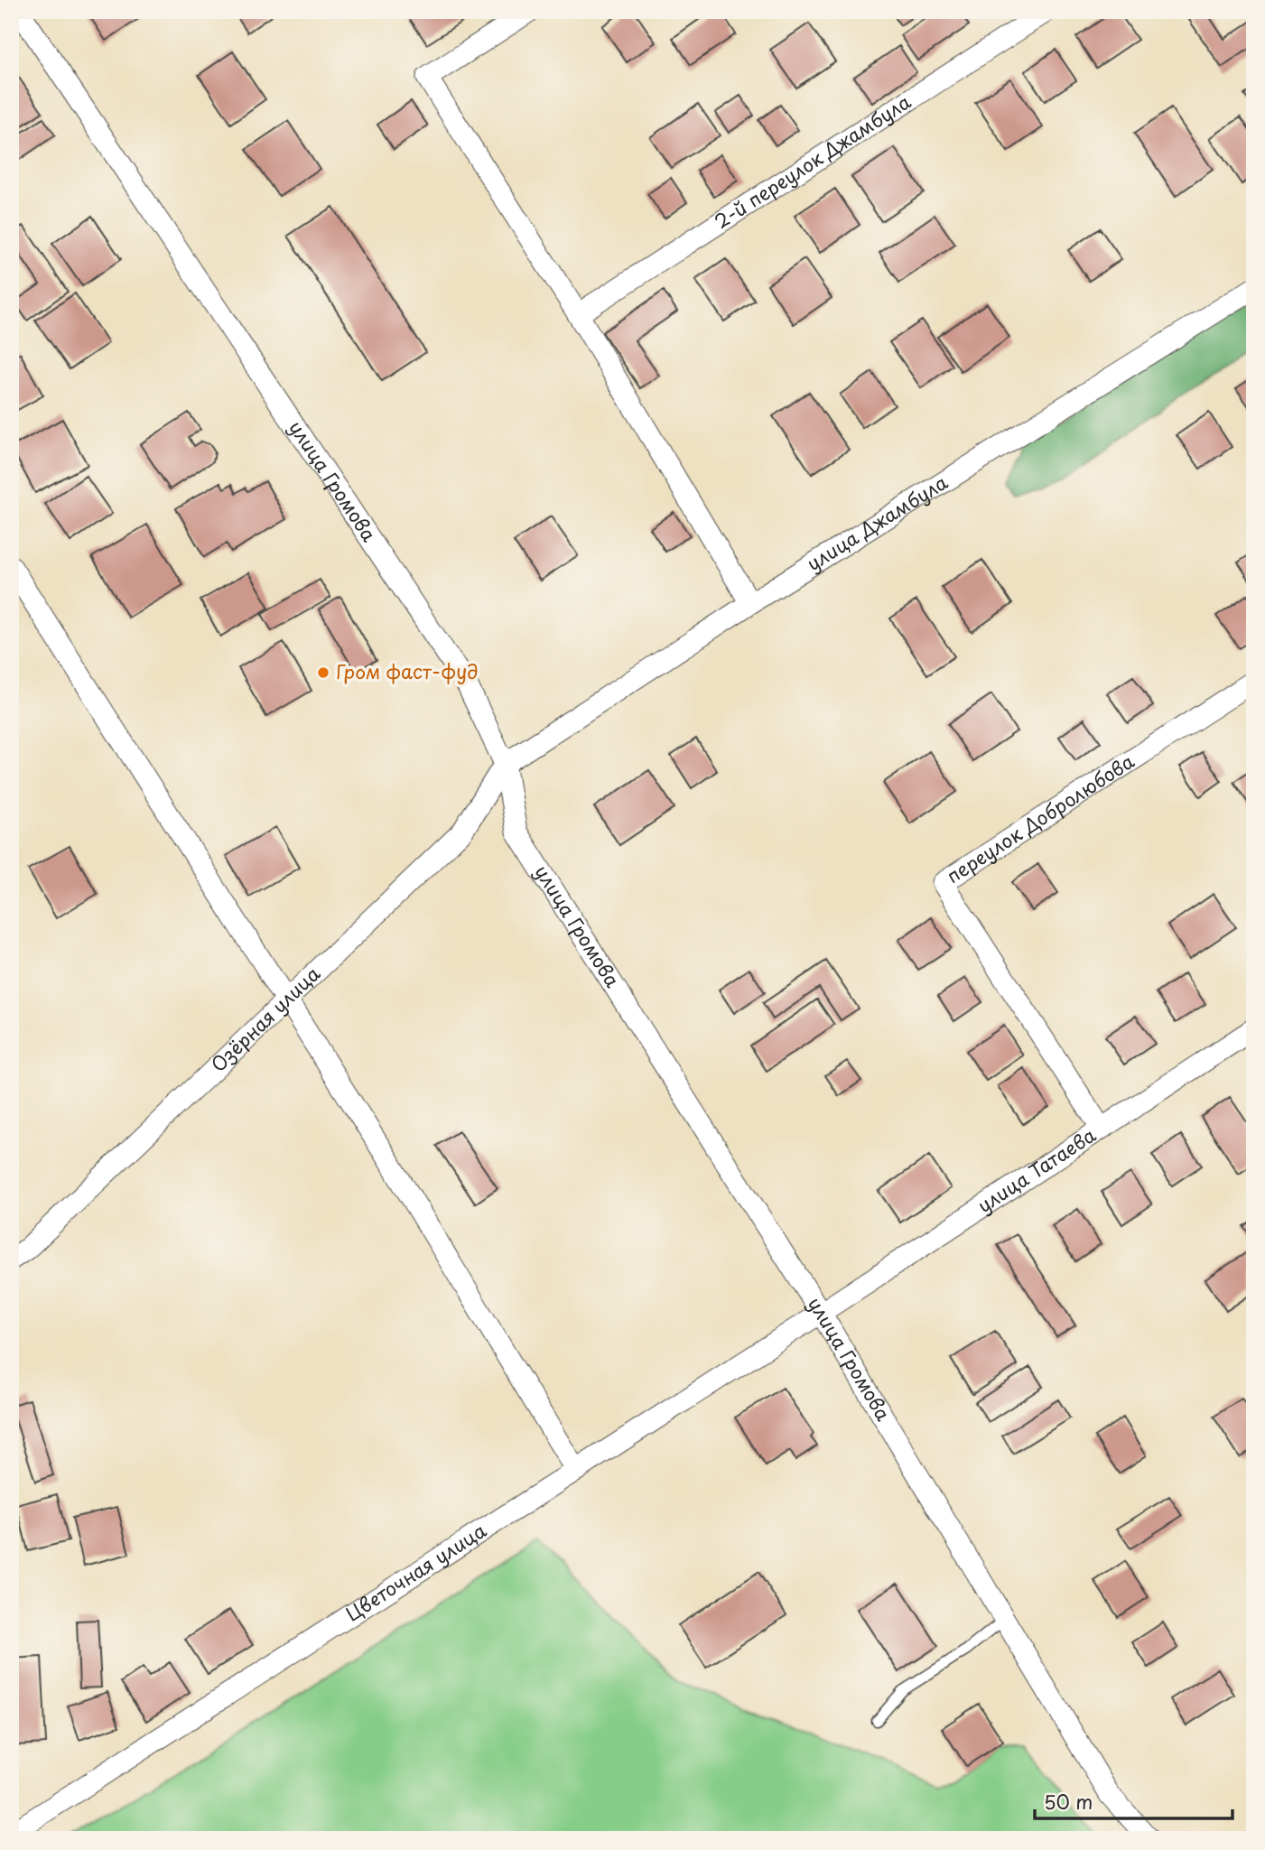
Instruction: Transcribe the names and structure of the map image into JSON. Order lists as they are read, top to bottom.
{
  "streets": {
    "street": [
      "2-й переулок Джамбула",
      "улица Громова",
      "улица Джамбула",
      "переулок Добролюбова",
      "Озёрная улица",
      "улица Татаева",
      "Цветочная улица"
    ]
  },
  "crossings": [
    ["улица Громова", "улица Джамбула"],
    ["улица Громова", "Озёрная улица"],
    ["улица Громова", "улица Татаева"],
    ["улица Громова", "Цветочная улица"],
    ["улица Джамбула", "Озёрная улица"],
    ["переулок Добролюбова", "улица Татаева"],
    ["улица Татаева", "Цветочная улица"]
  ],
  "places": ["Гром фаст-фуд"],
  "scale_bar": "50 m"
}
